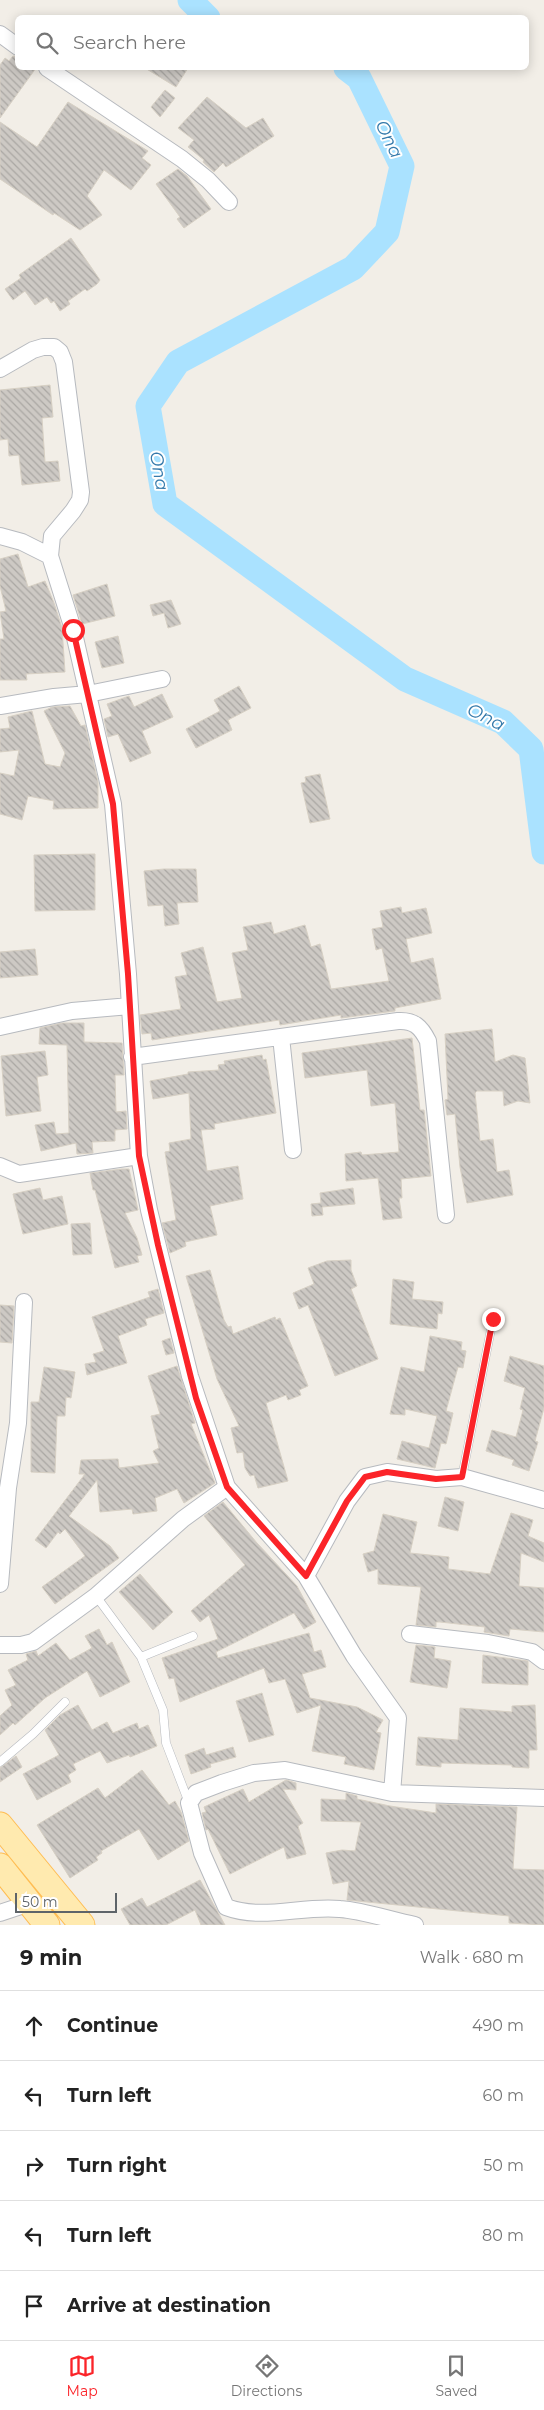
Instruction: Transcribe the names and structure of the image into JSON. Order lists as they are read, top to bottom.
{
  "water": ["Ona"],
  "scale_bar": "50 m",
  "page": {
    "search": "Search here",
    "scale": "50 m",
    "heading": ["9 min", "Walk · 680 m"],
    "list": [
      ["Continue", "490 m"],
      ["Turn left", "60 m"],
      ["Turn right", "50 m"],
      ["Turn left", "80 m"],
      "Arrive at destination"
    ],
    "nav": ["Map", "Directions", "Saved"]
  }
}
